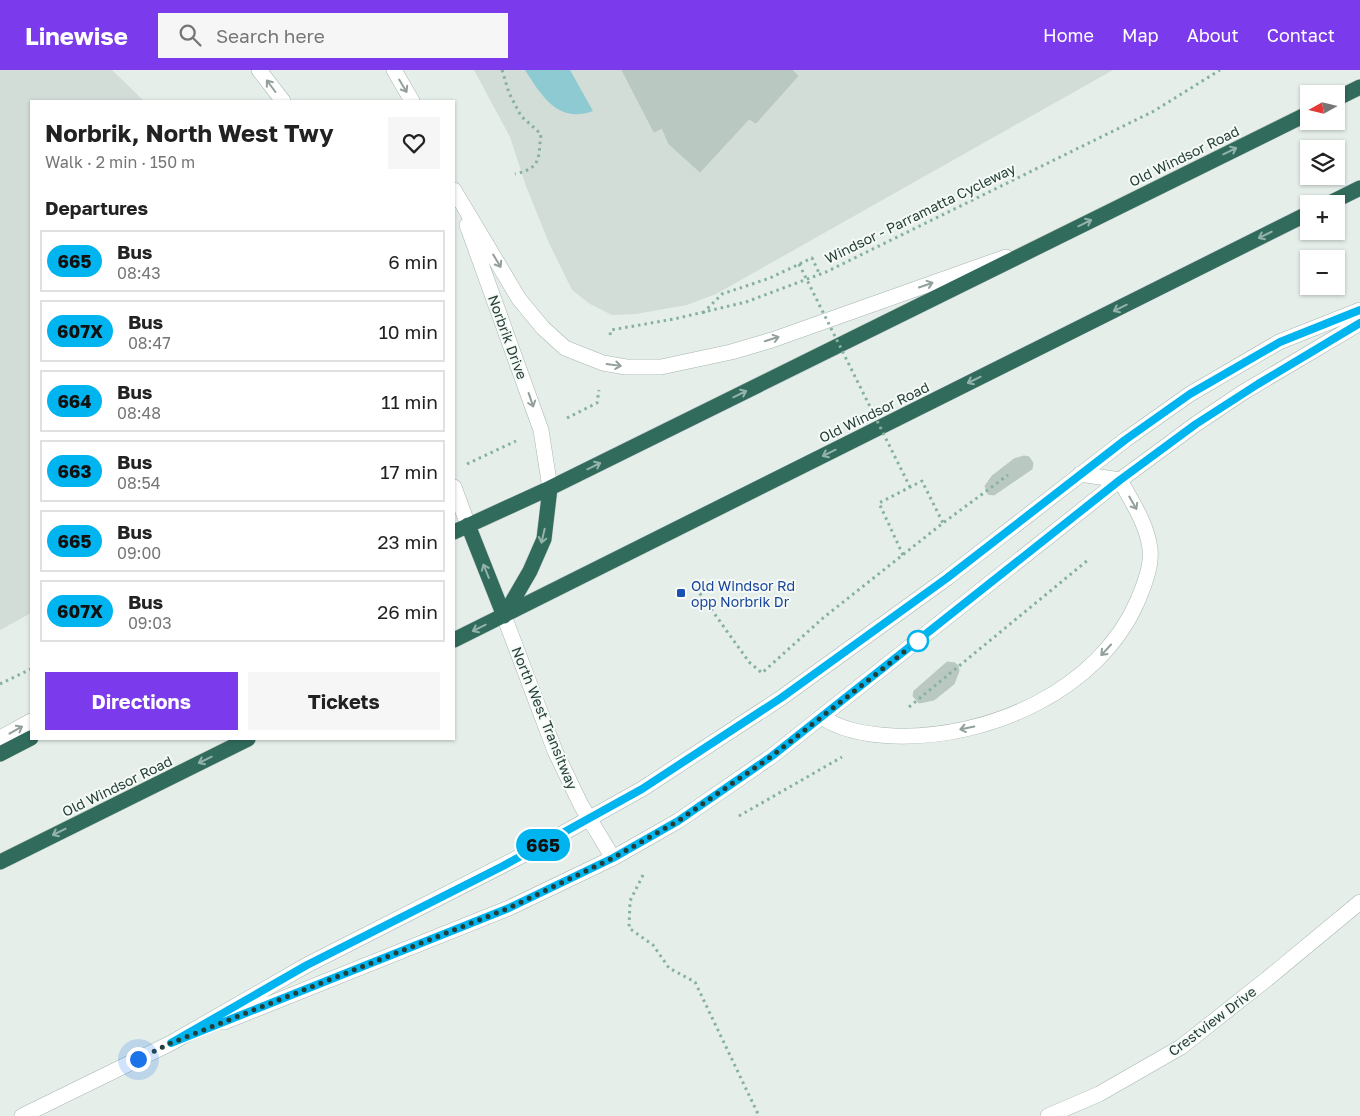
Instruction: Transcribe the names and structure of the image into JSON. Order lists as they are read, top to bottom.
{
  "streets": {
    "highway": ["Old Windsor Road"],
    "street": ["Norbrik Drive", "North West Transitway", "Crestview Drive"],
    "path": ["Windsor - Parramatta Cycleway"]
  },
  "crossings": [
    ["Old Windsor Road", "Norbrik Drive"],
    ["Old Windsor Road", "North West Transitway"]
  ],
  "one_way": ["Norbrik Drive"],
  "places": {
    "transit": ["Old Windsor Rd opp Norbrik Dr"]
  },
  "lines": ["bus line 665"],
  "north": "left",
  "page": {
    "header": "Linewise",
    "search": "Search here",
    "nav": [
      "Home",
      "Map",
      "About",
      "Contact"
    ],
    "on_map": "665",
    "map_buttons": ["+", "−"],
    "heading": [
      ["Norbrik, North West Twy", "Walk · 2 min · 150 m"],
      "Departures"
    ],
    "list": [
      {
        "mark": "665",
        "name": "Bus",
        "note": "08:43",
        "value": "6 min"
      },
      {
        "mark": "607X",
        "name": "Bus",
        "note": "08:47",
        "value": "10 min"
      },
      {
        "mark": "664",
        "name": "Bus",
        "note": "08:48",
        "value": "11 min"
      },
      {
        "mark": "663",
        "name": "Bus",
        "note": "08:54",
        "value": "17 min"
      },
      {
        "mark": "665",
        "name": "Bus",
        "note": "09:00",
        "value": "23 min"
      },
      {
        "mark": "607X",
        "name": "Bus",
        "note": "09:03",
        "value": "26 min"
      }
    ],
    "buttons": ["Directions", "Tickets"]
  }
}
